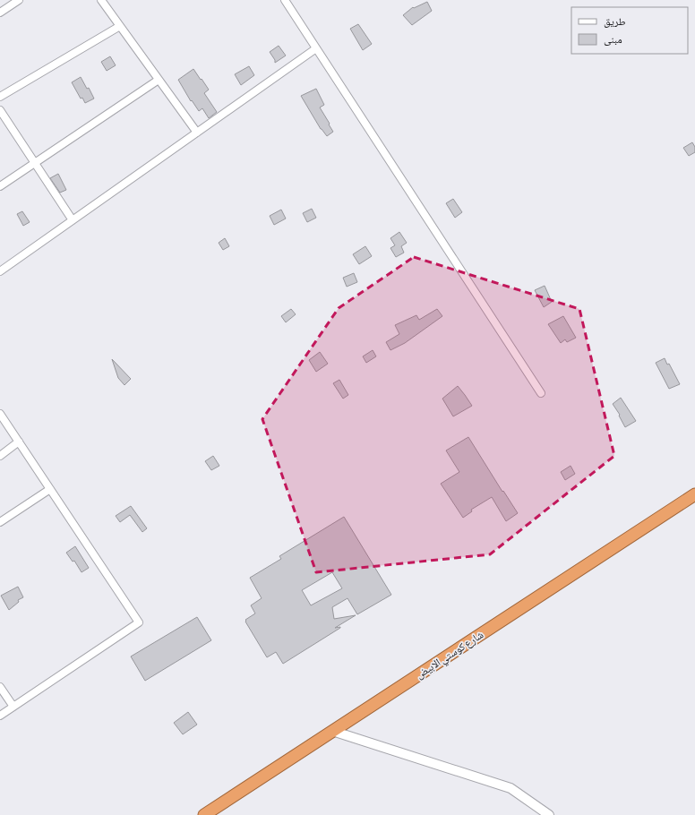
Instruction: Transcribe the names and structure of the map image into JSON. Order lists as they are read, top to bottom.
{
  "streets": {
    "highway": ["شارع كوستي الابيض"]
  },
  "legend": ["طريق", "مبنى"]
}
